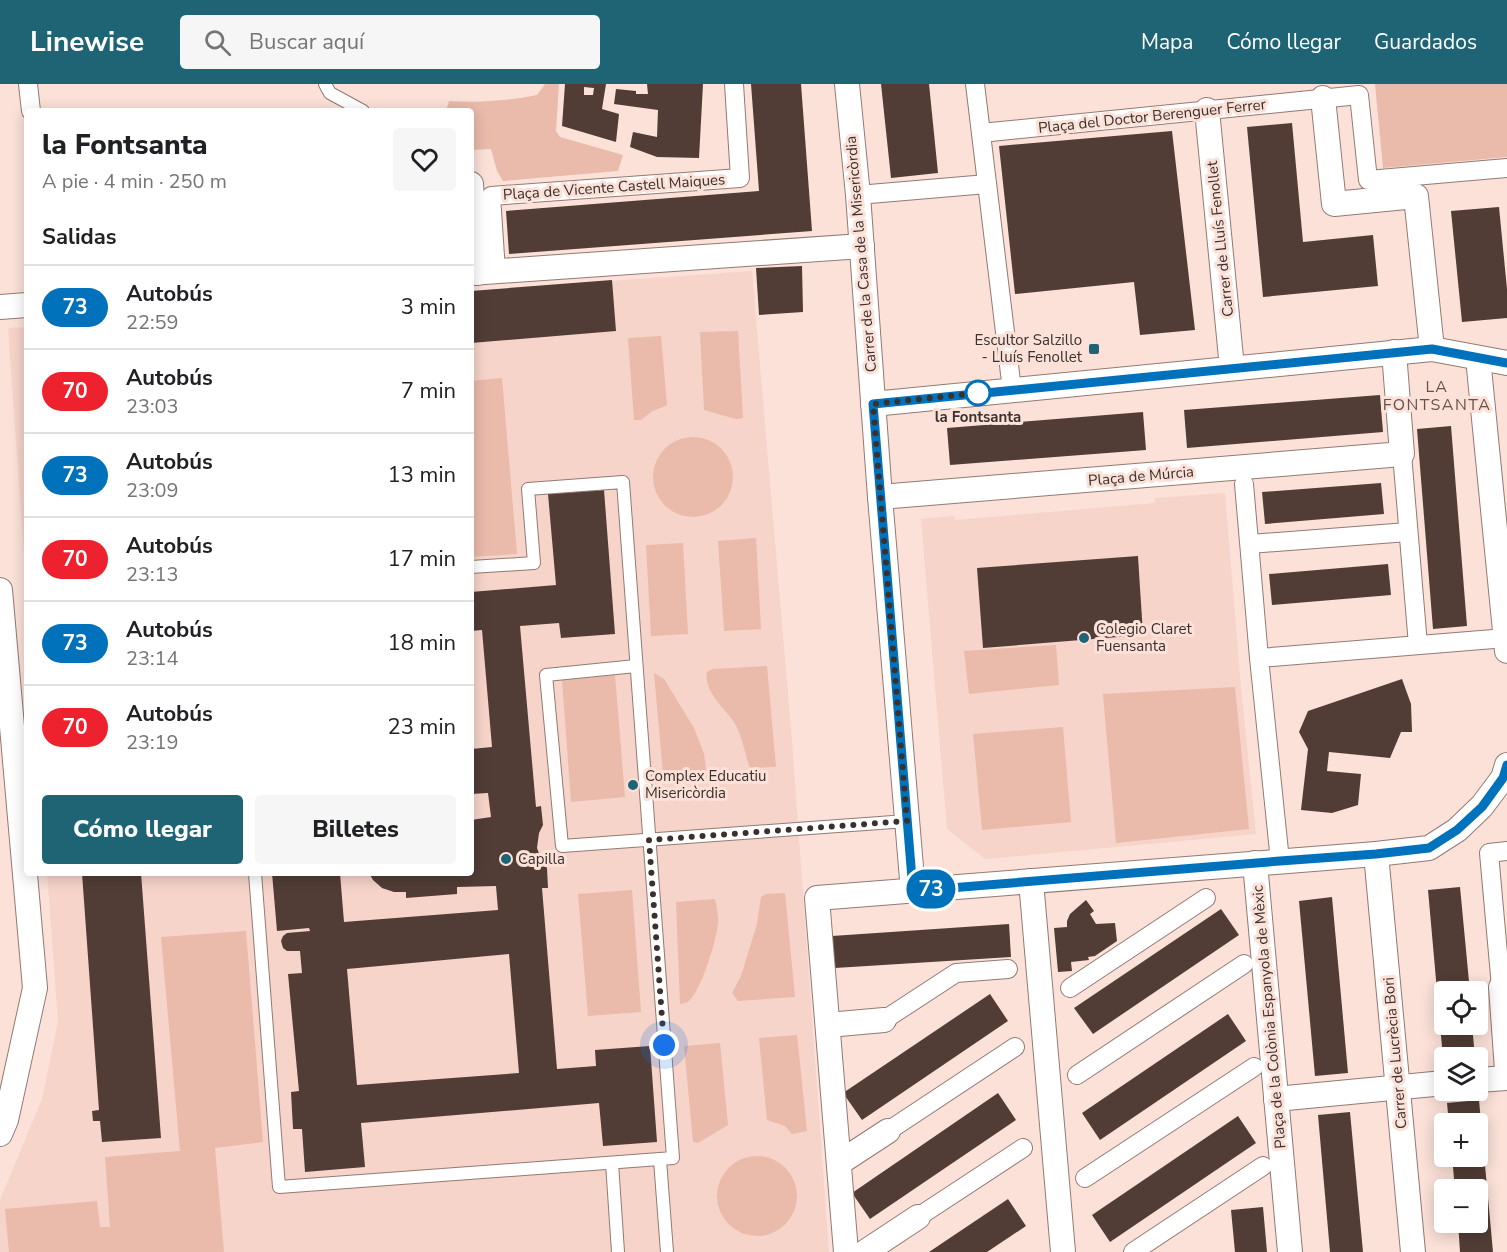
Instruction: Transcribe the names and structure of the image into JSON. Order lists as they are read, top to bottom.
{
  "streets": {
    "street": [
      "Plaça del Doctor Berenguer Ferrer",
      "Plaça de Vicente Castell Maiques",
      "Carrer de Lluís Fenollet",
      "Carrer de la Casa de la Misericòrdia",
      "Plaça de Múrcia",
      "Plaça de la Colònia Espanyola de Mèxic",
      "Carrer de Lucrècia Bori"
    ]
  },
  "crossings": [
    ["Plaça del Doctor Berenguer Ferrer", "Carrer de Lluís Fenollet"],
    ["Carrer de la Casa de la Misericòrdia", "Plaça de Múrcia"],
    ["Carrer de la Casa de la Misericòrdia", "Plaça de la Colònia Espanyola de Mèxic"]
  ],
  "districts": ["LA FONTSANTA"],
  "places": {
    "transit": ["Escultor Salzillo - Lluís Fenollet"],
    "other": [
      "la Fontsanta",
      "Colegio Claret Fuensanta",
      "Complex Educatiu Misericòrdia",
      "Capilla"
    ]
  },
  "lines": ["bus line 73"],
  "page": {
    "header": "Linewise",
    "search": "Buscar aquí",
    "nav": ["Mapa", "Cómo llegar", "Guardados"],
    "on_map": "73",
    "heading": [
      ["la Fontsanta", "A pie · 4 min · 250 m"],
      "Salidas"
    ],
    "list": [
      {
        "mark": "73",
        "name": "Autobús",
        "note": "22:59",
        "value": "3 min"
      },
      {
        "mark": "70",
        "name": "Autobús",
        "note": "23:03",
        "value": "7 min"
      },
      {
        "mark": "73",
        "name": "Autobús",
        "note": "23:09",
        "value": "13 min"
      },
      {
        "mark": "70",
        "name": "Autobús",
        "note": "23:13",
        "value": "17 min"
      },
      {
        "mark": "73",
        "name": "Autobús",
        "note": "23:14",
        "value": "18 min"
      },
      {
        "mark": "70",
        "name": "Autobús",
        "note": "23:19",
        "value": "23 min"
      }
    ],
    "buttons": ["Cómo llegar", "Billetes"],
    "map_buttons": ["+", "−"]
  }
}
